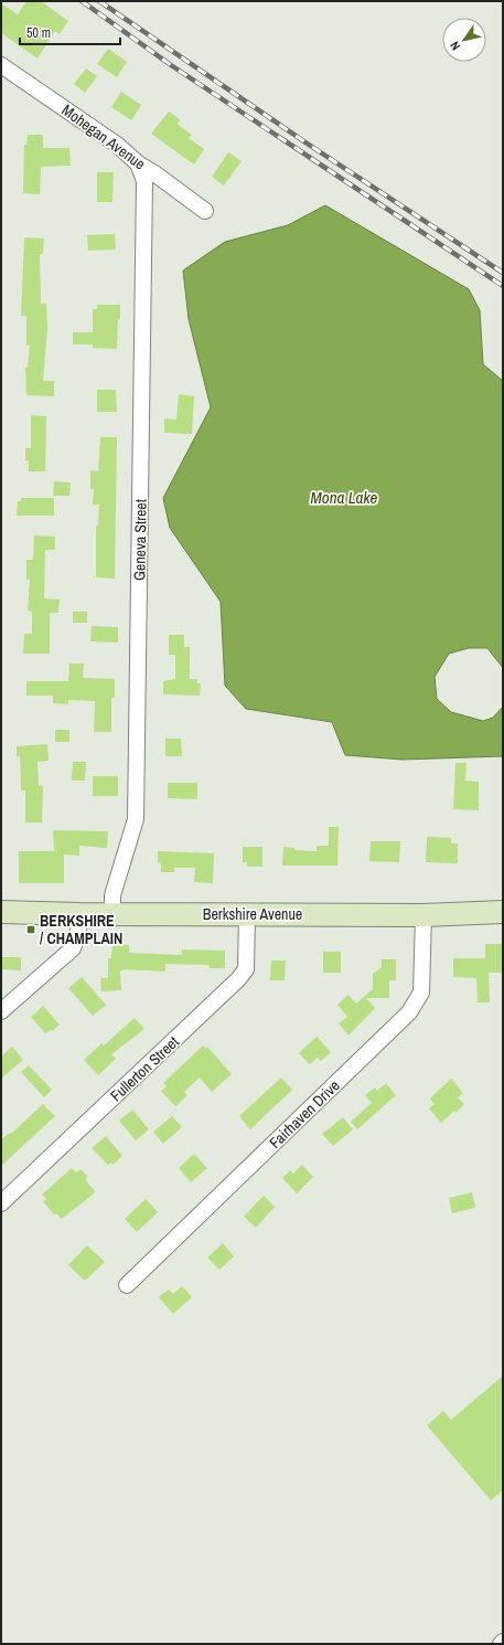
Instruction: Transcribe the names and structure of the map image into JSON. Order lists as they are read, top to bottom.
{
  "streets": {
    "main road": ["Berkshire Avenue"],
    "street": [
      "Mohegan Avenue",
      "Geneva Street",
      "Fullerton Street",
      "Fairhaven Drive"
    ]
  },
  "crossings": [
    ["Mohegan Avenue", "Geneva Street"],
    ["Geneva Street", "Berkshire Avenue"],
    ["Berkshire Avenue", "Fullerton Street"],
    ["Berkshire Avenue", "Fairhaven Drive"]
  ],
  "water": ["Mona Lake"],
  "places": {
    "transit": ["BERKSHIRE / CHAMPLAIN"]
  },
  "scale_bar": "50 m",
  "north": "bottom left"
}
